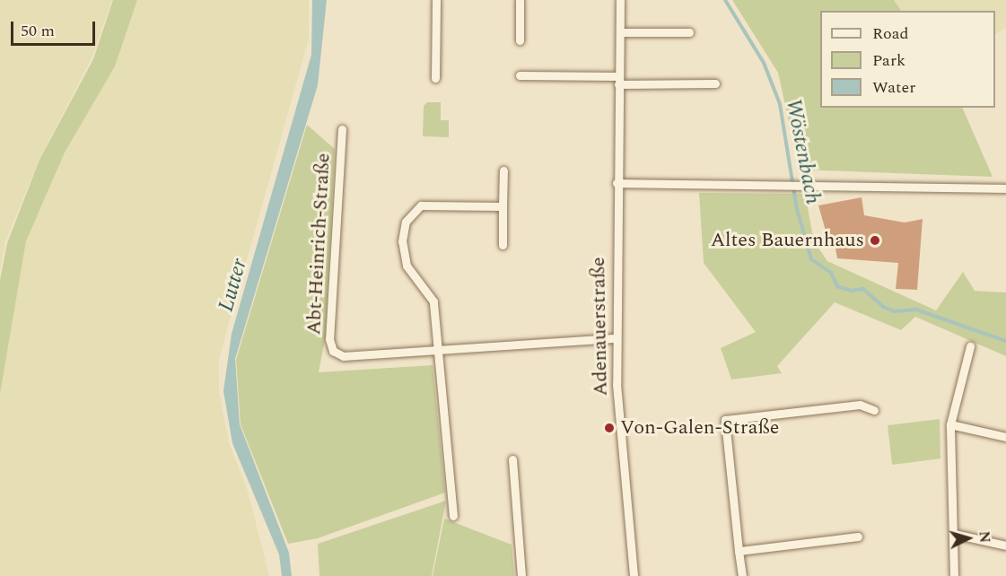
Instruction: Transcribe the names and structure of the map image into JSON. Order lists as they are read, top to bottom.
{
  "streets": {
    "street": ["Abt-Heinrich-Straße", "Adenauerstraße"]
  },
  "crossings": [
    ["Abt-Heinrich-Straße", "Adenauerstraße"]
  ],
  "water": ["Wöstenbach", "Lutter"],
  "places": ["Altes Bauernhaus", "Von-Galen-Straße"],
  "legend": ["Road", "Park", "Water"],
  "scale_bar": "50 m",
  "north": "right"
}
